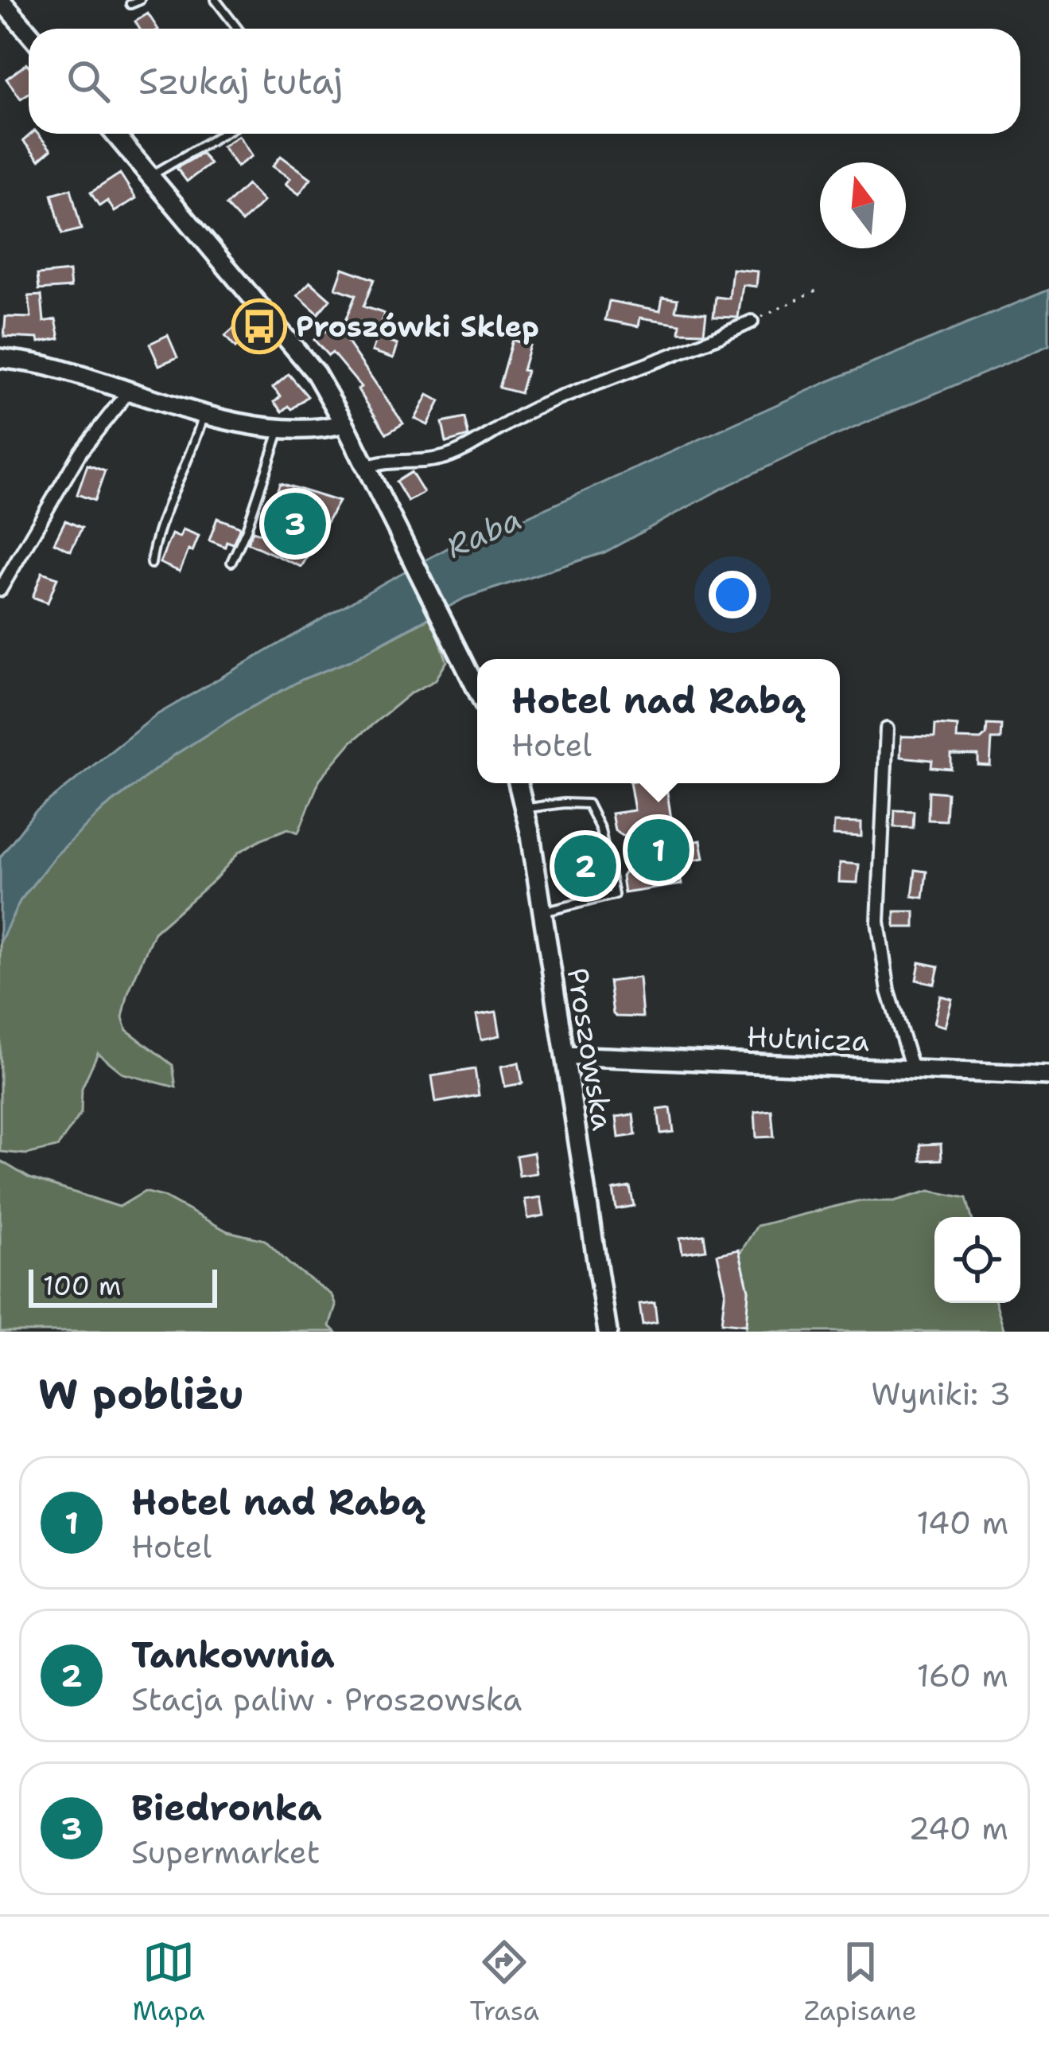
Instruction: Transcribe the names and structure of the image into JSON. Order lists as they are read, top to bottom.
{
  "streets": {
    "main road": ["Hutnicza", "Proszowska"]
  },
  "crossings": [
    ["Hutnicza", "Proszowska"]
  ],
  "water": ["Raba"],
  "places": {
    "bus stop": ["Proszówki Sklep"]
  },
  "scale_bar": "100 m",
  "north": "top",
  "page": {
    "search": "Szukaj tutaj",
    "pins": ["3", "1", "2"],
    "popup": ["Hotel nad Rabą", "Hotel"],
    "scale": "100 m",
    "heading": ["W pobliżu", "Wyniki: 3"],
    "list": [
      {
        "mark": "1",
        "name": "Hotel nad Rabą",
        "note": "Hotel",
        "value": "140 m"
      },
      {
        "mark": "2",
        "name": "Tankownia",
        "note": "Stacja paliw · Proszowska",
        "value": "160 m"
      },
      {
        "mark": "3",
        "name": "Biedronka",
        "note": "Supermarket",
        "value": "240 m"
      }
    ],
    "nav": ["Mapa", "Trasa", "Zapisane"]
  }
}
